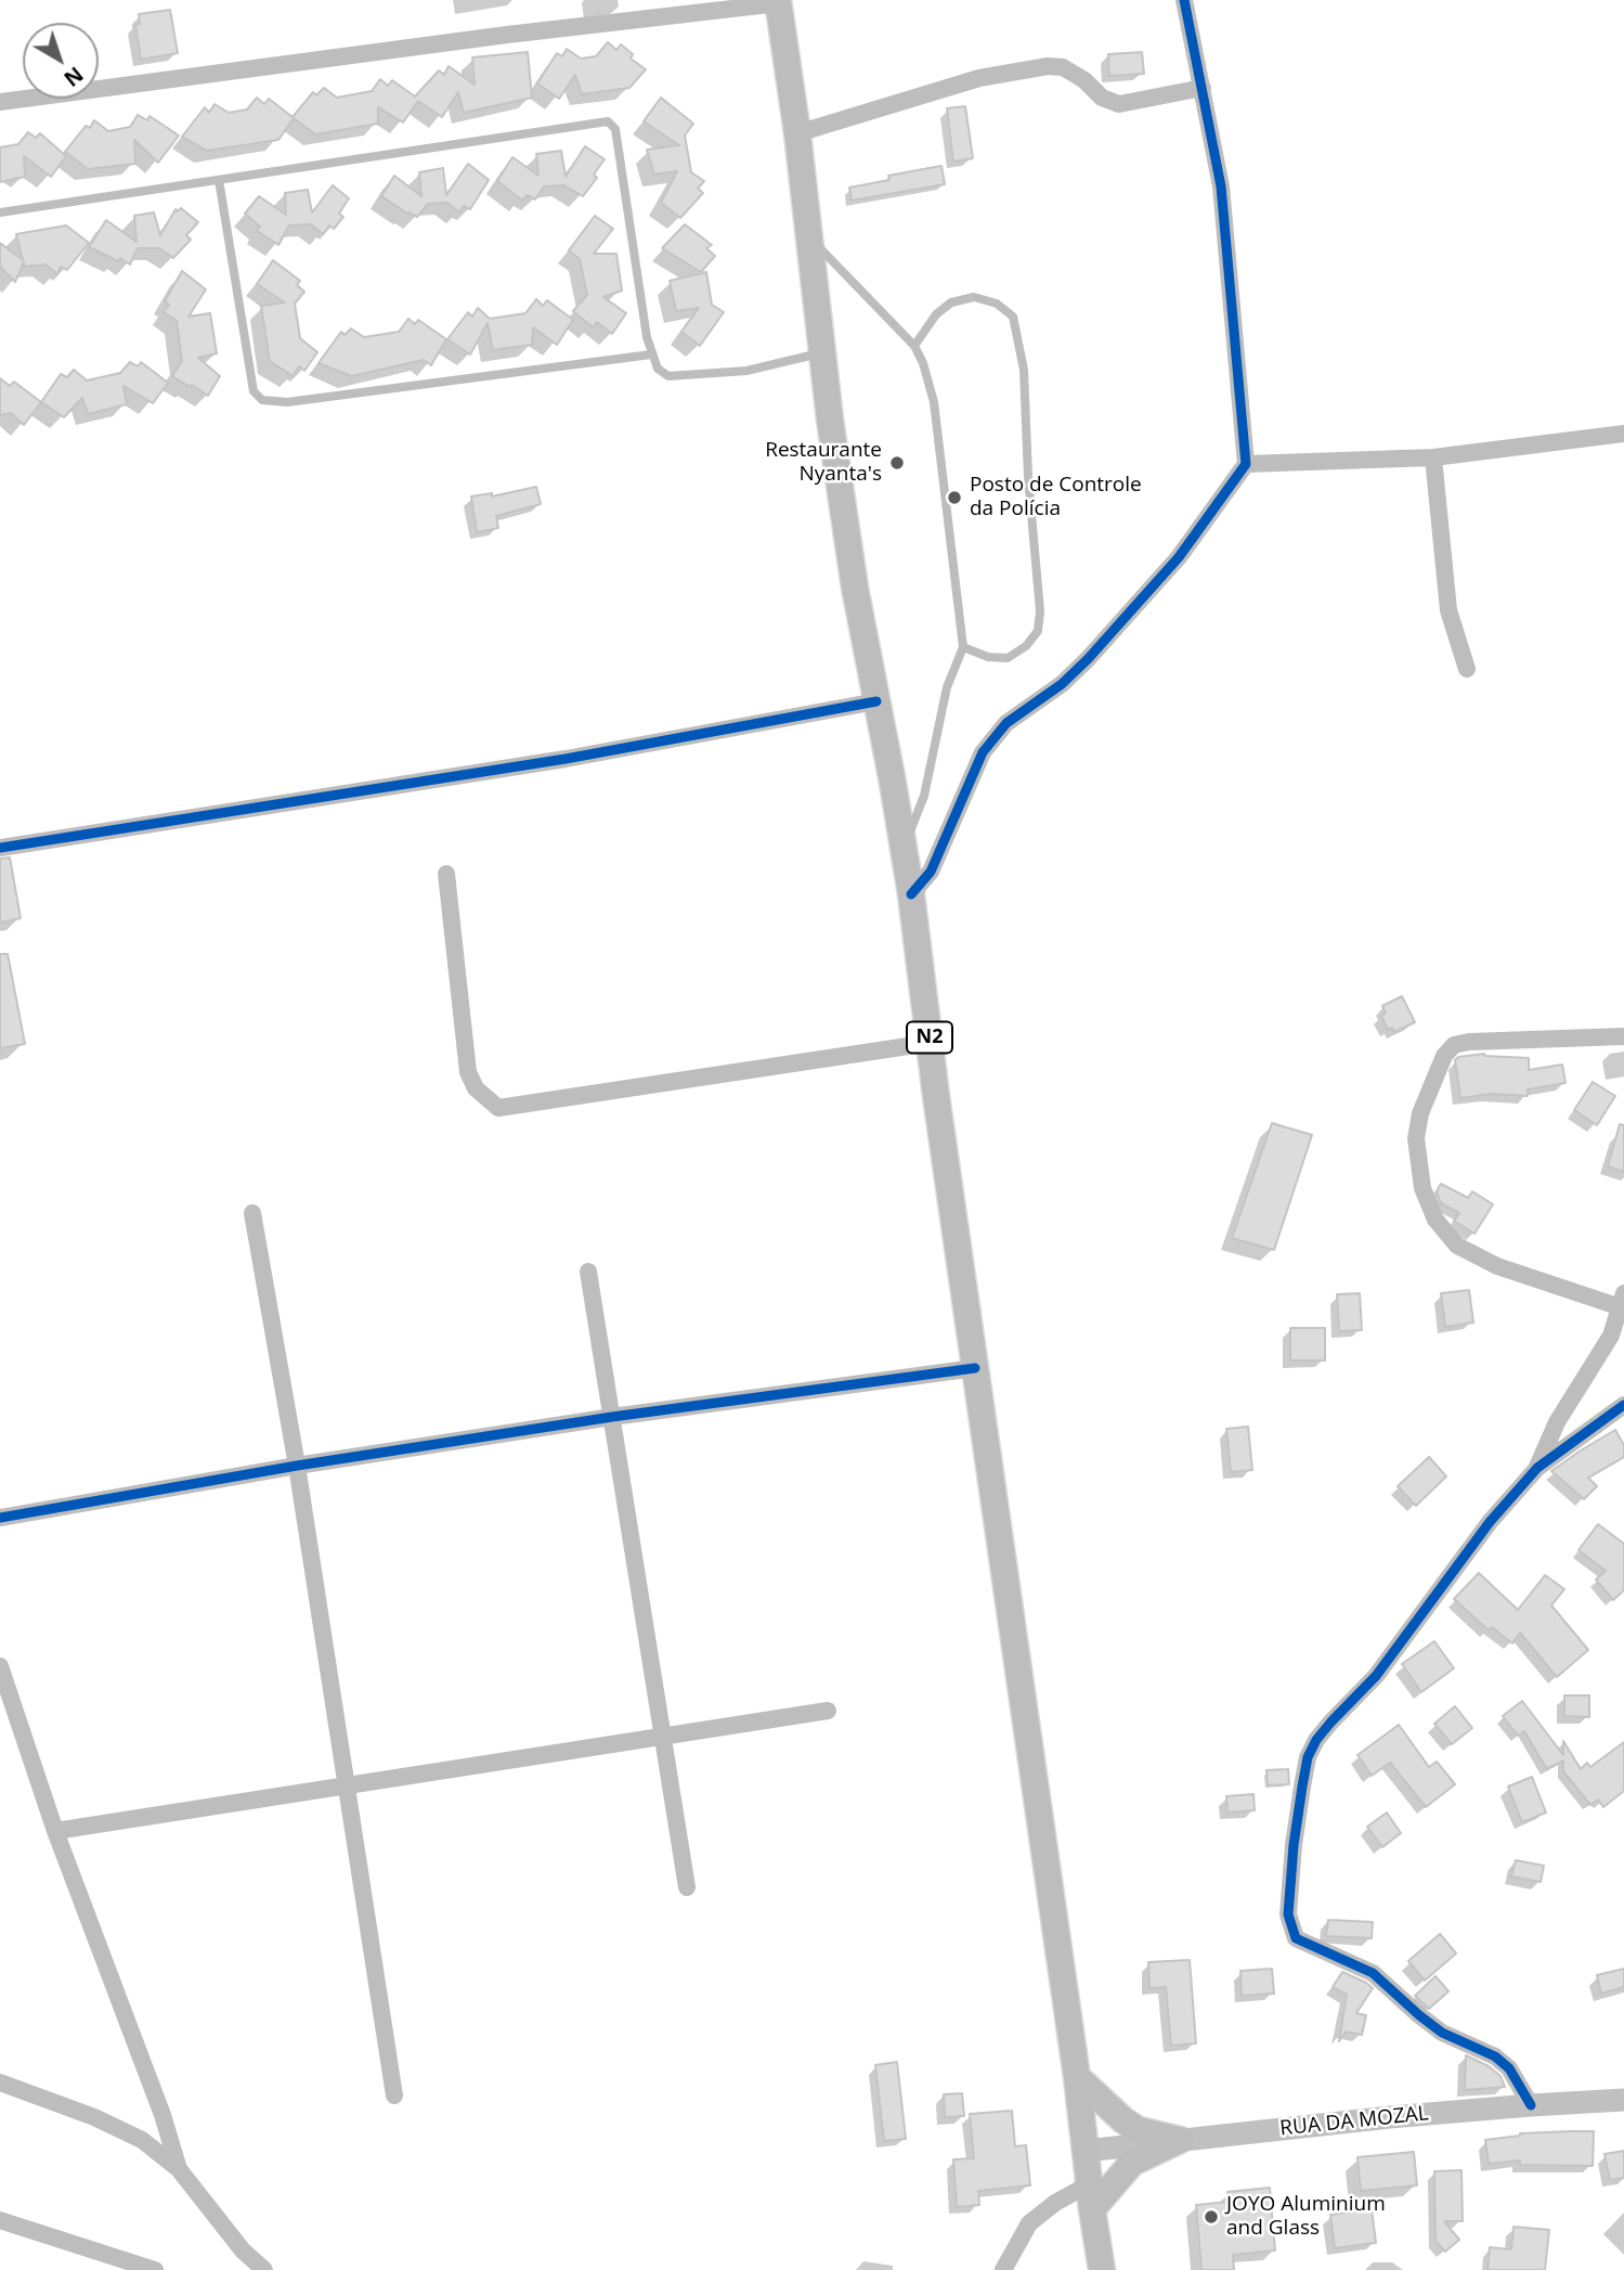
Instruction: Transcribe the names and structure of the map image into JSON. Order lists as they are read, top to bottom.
{
  "streets": {
    "main road": ["N2", "RUA DA MOZAL"]
  },
  "crossings": [
    ["N2", "RUA DA MOZAL"]
  ],
  "places": ["Restaurante Nyanta's", "Posto de Controle da Polícia", "JOYO Aluminium and Glass"],
  "north": "bottom right"
}
